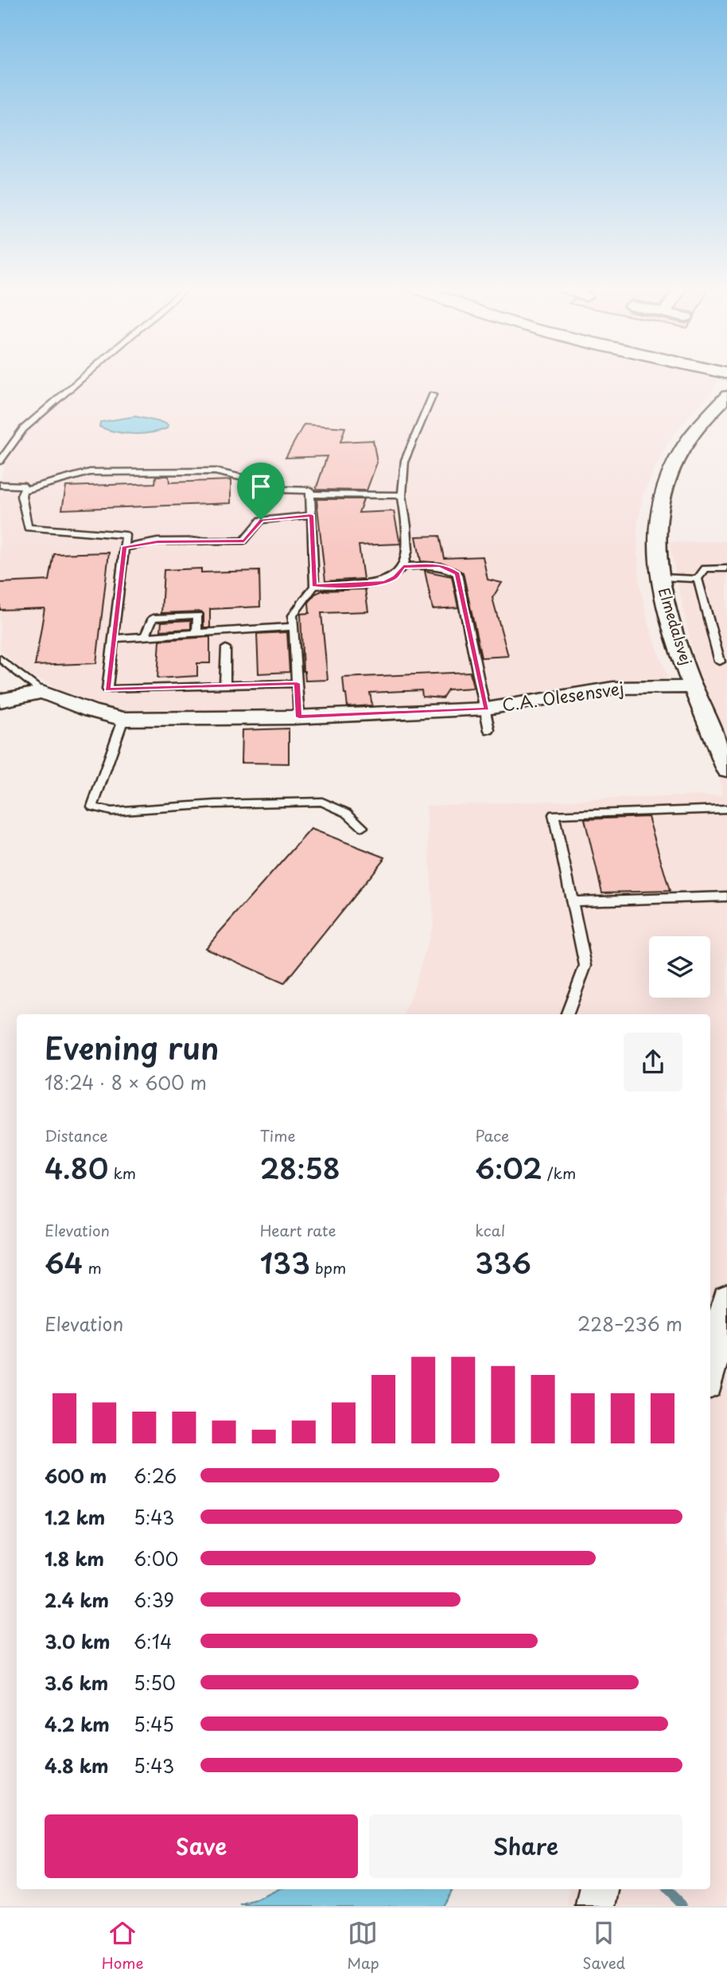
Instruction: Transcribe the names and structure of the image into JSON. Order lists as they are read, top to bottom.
{
  "streets": {
    "street": ["Elmedalsvej", "C.A. Olesensvej"]
  },
  "crossings": [
    ["Elmedalsvej", "C.A. Olesensvej"]
  ],
  "page": {
    "heading": ["Evening run", "18:24 · 8 × 600 m"],
    "stats": [
      ["Distance", "4.80 km"],
      ["Time", "28:58"],
      ["Pace", "6:02 /km"],
      ["Elevation", "64 m"],
      ["Heart rate", "133 bpm"],
      ["kcal", "336"]
    ],
    "chart": ["Elevation", "228–236 m"],
    "list": [
      {
        "name": "600 m",
        "note": "6:26"
      },
      {
        "name": "1.2 km",
        "note": "5:43"
      },
      {
        "name": "1.8 km",
        "note": "6:00"
      },
      {
        "name": "2.4 km",
        "note": "6:39"
      },
      {
        "name": "3.0 km",
        "note": "6:14"
      },
      {
        "name": "3.6 km",
        "note": "5:50"
      },
      {
        "name": "4.2 km",
        "note": "5:45"
      },
      {
        "name": "4.8 km",
        "note": "5:43"
      }
    ],
    "buttons": ["Save", "Share"],
    "tabs": ["Home", "Map", "Saved"]
  }
}
